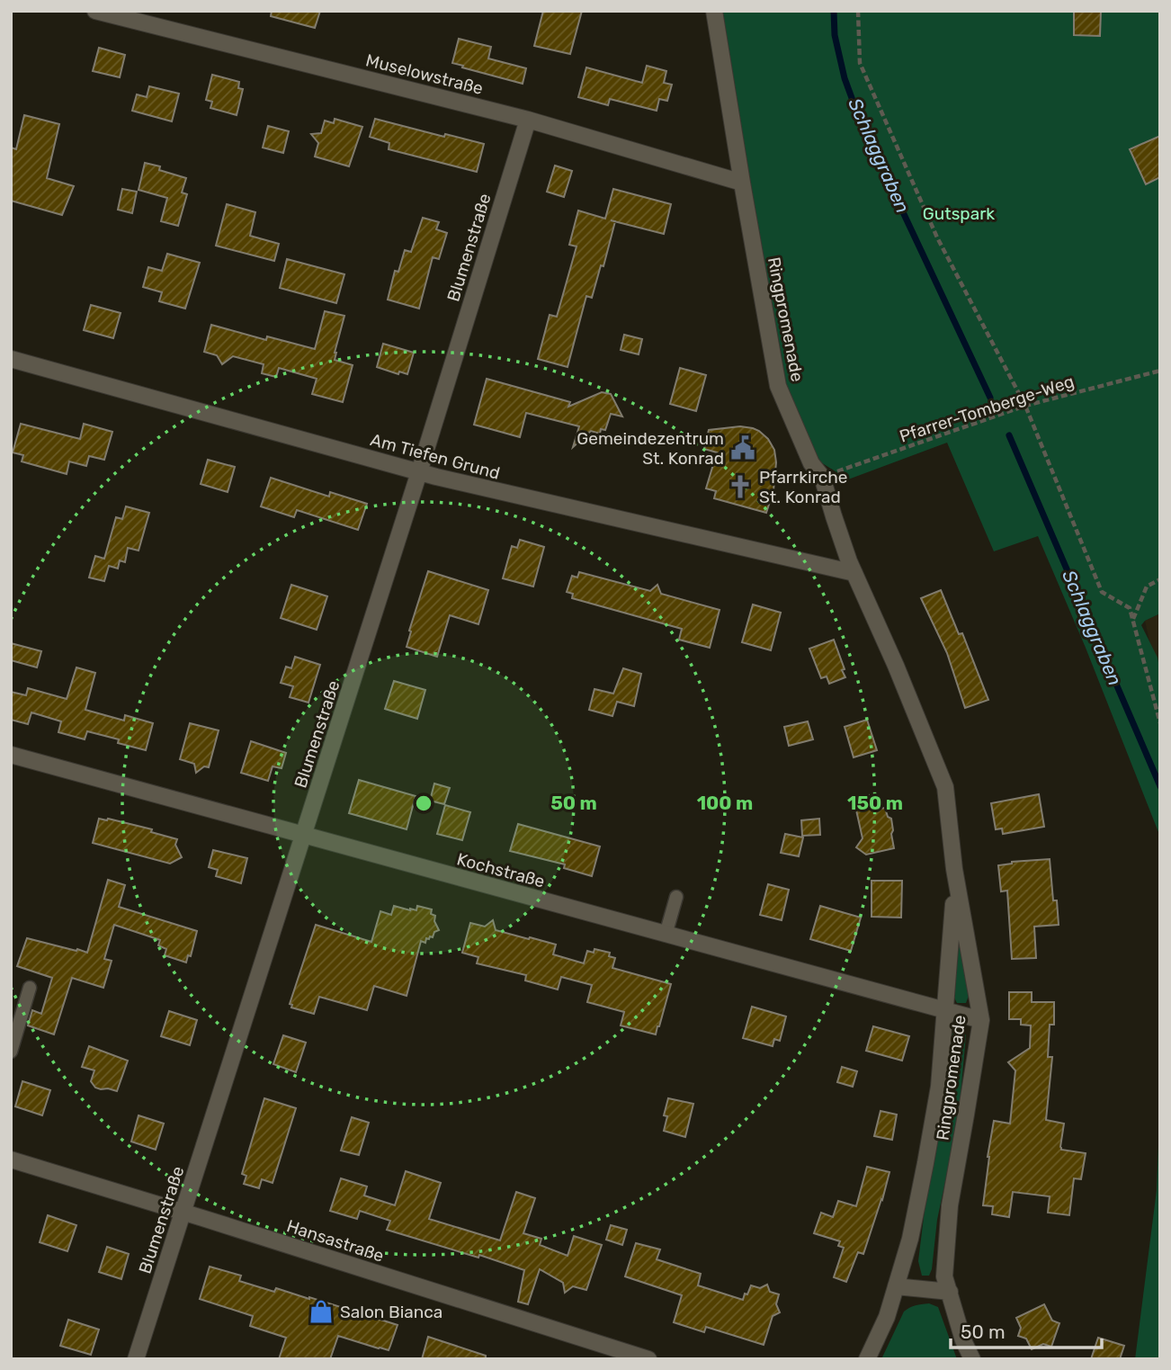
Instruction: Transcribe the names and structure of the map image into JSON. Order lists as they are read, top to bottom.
{
  "streets": {
    "street": [
      "Muselowstraße",
      "Blumenstraße",
      "Ringpromenade",
      "Am Tiefen Grund",
      "Kochstraße",
      "Hansastraße"
    ],
    "path": ["Pfarrer-Tomberge-Weg"]
  },
  "crossings": [
    ["Muselowstraße", "Blumenstraße"],
    ["Muselowstraße", "Ringpromenade"],
    ["Blumenstraße", "Am Tiefen Grund"],
    ["Blumenstraße", "Kochstraße"],
    ["Blumenstraße", "Hansastraße"],
    ["Ringpromenade", "Pfarrer-Tomberge-Weg"],
    ["Ringpromenade", "Am Tiefen Grund"],
    ["Ringpromenade", "Kochstraße"]
  ],
  "water": ["Schlaggraben"],
  "parks": ["Gutspark"],
  "places": {
    "public building": ["Gemeindezentrum St. Konrad"],
    "church": ["Pfarrkirche St. Konrad"],
    "shop": ["Salon Bianca"]
  },
  "scale_bar": "50 m",
  "rings": ["50 m", "100 m", "150 m"]
}
